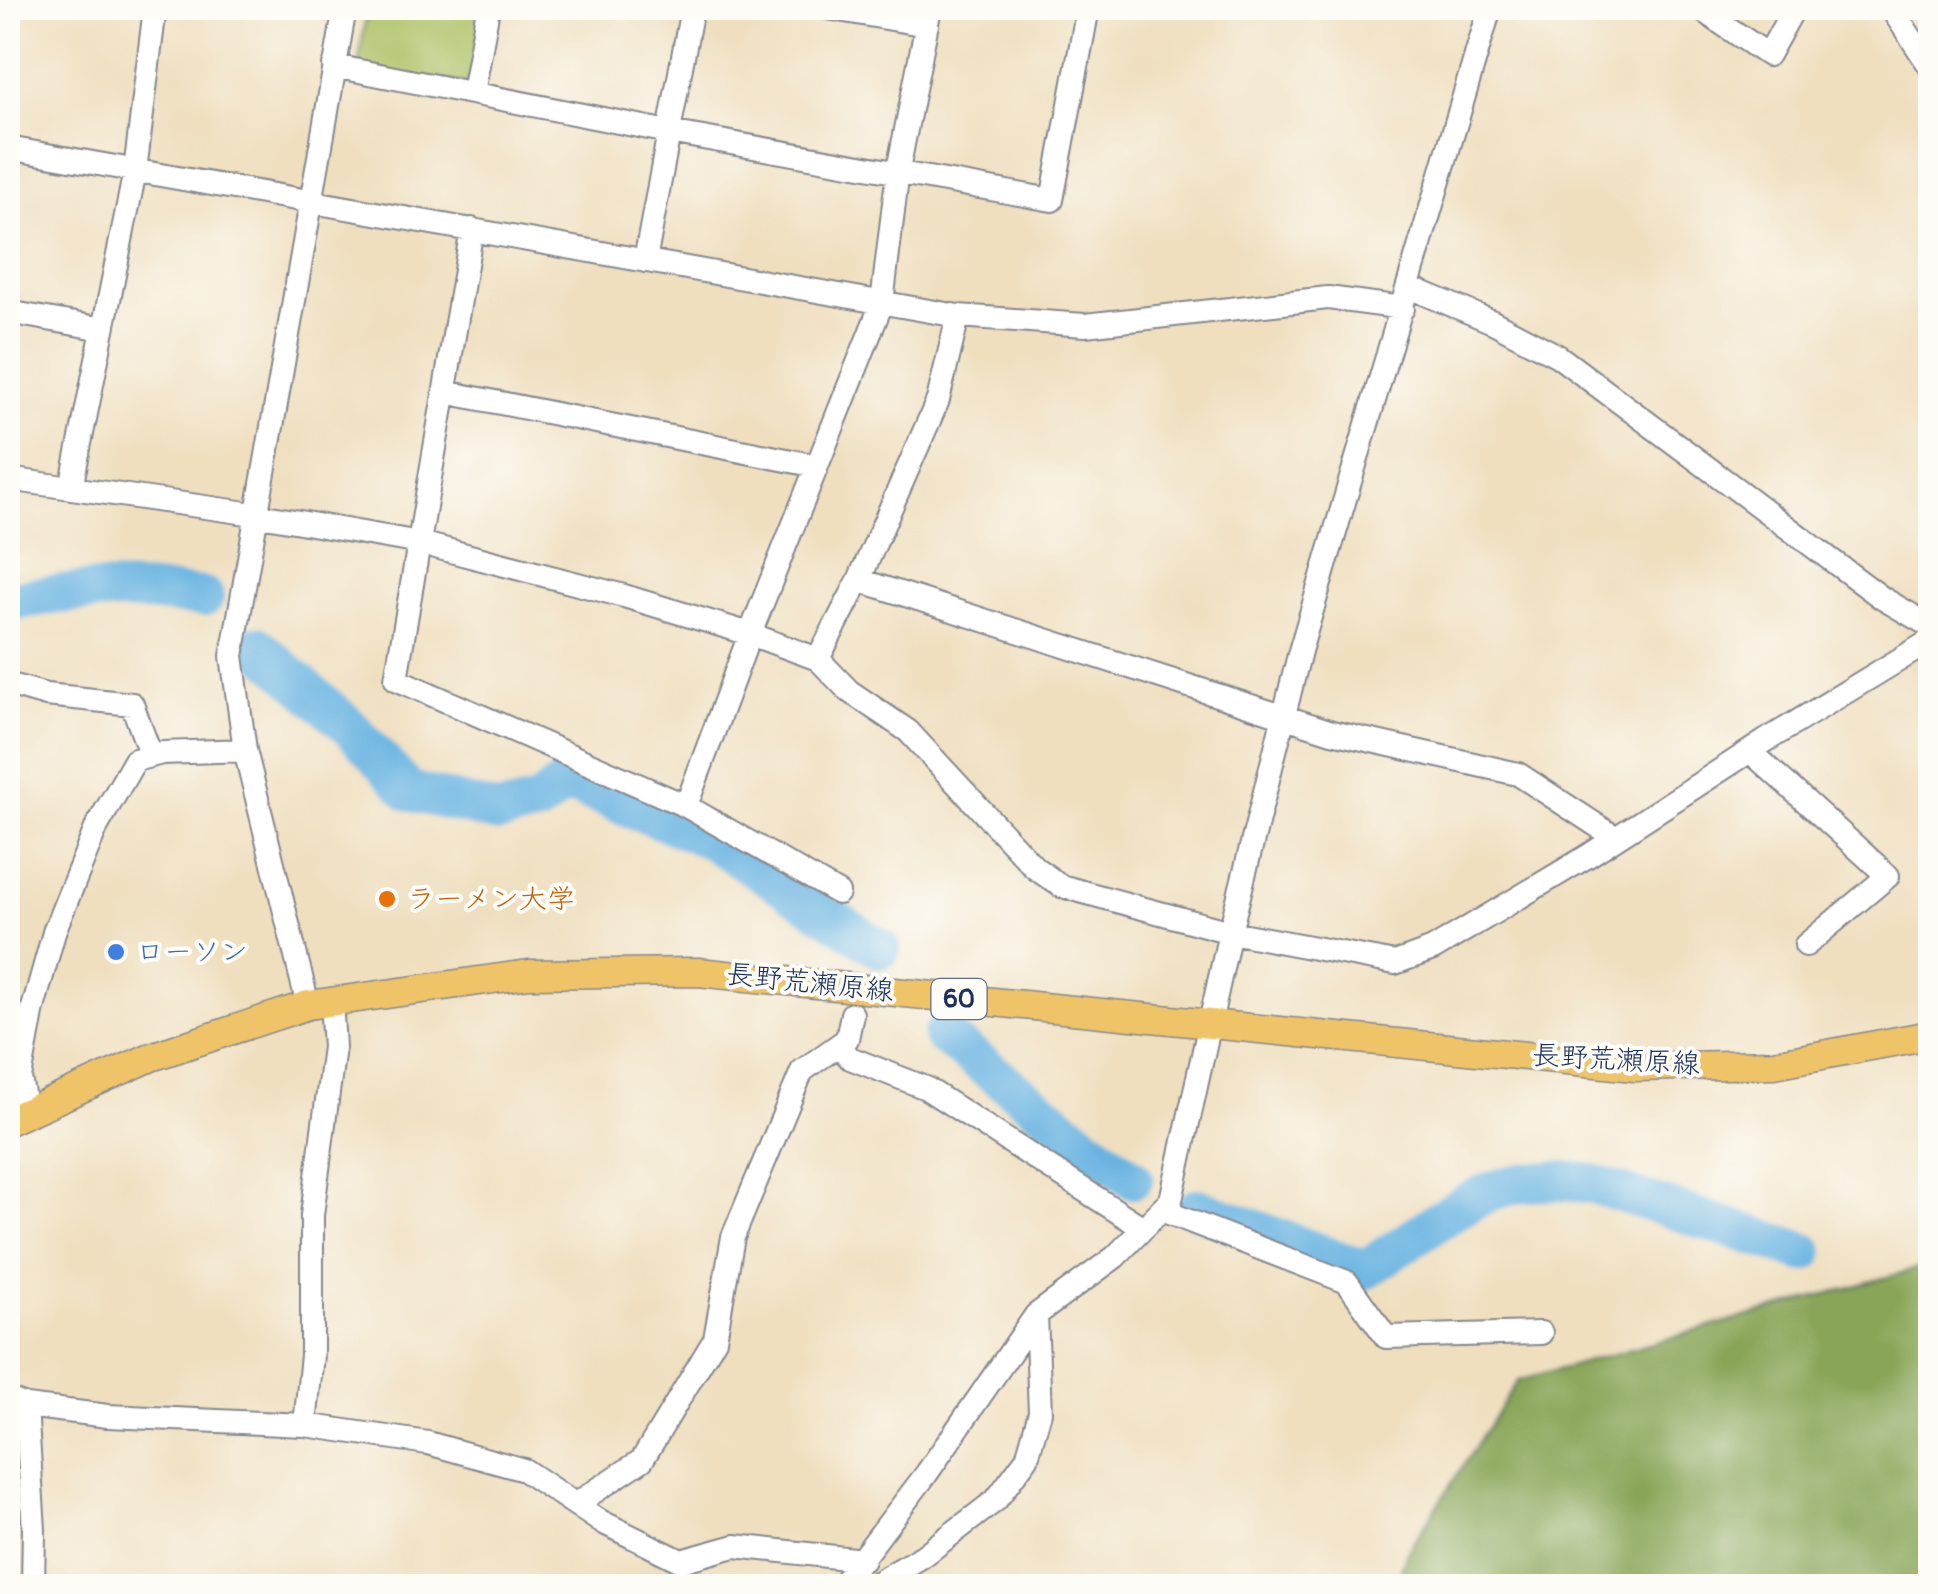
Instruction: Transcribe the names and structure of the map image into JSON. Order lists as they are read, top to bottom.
{
  "streets": {
    "main road": ["長野荒瀬原線", "60"]
  },
  "places": ["ラーメン大学", "ローソン"]
}
